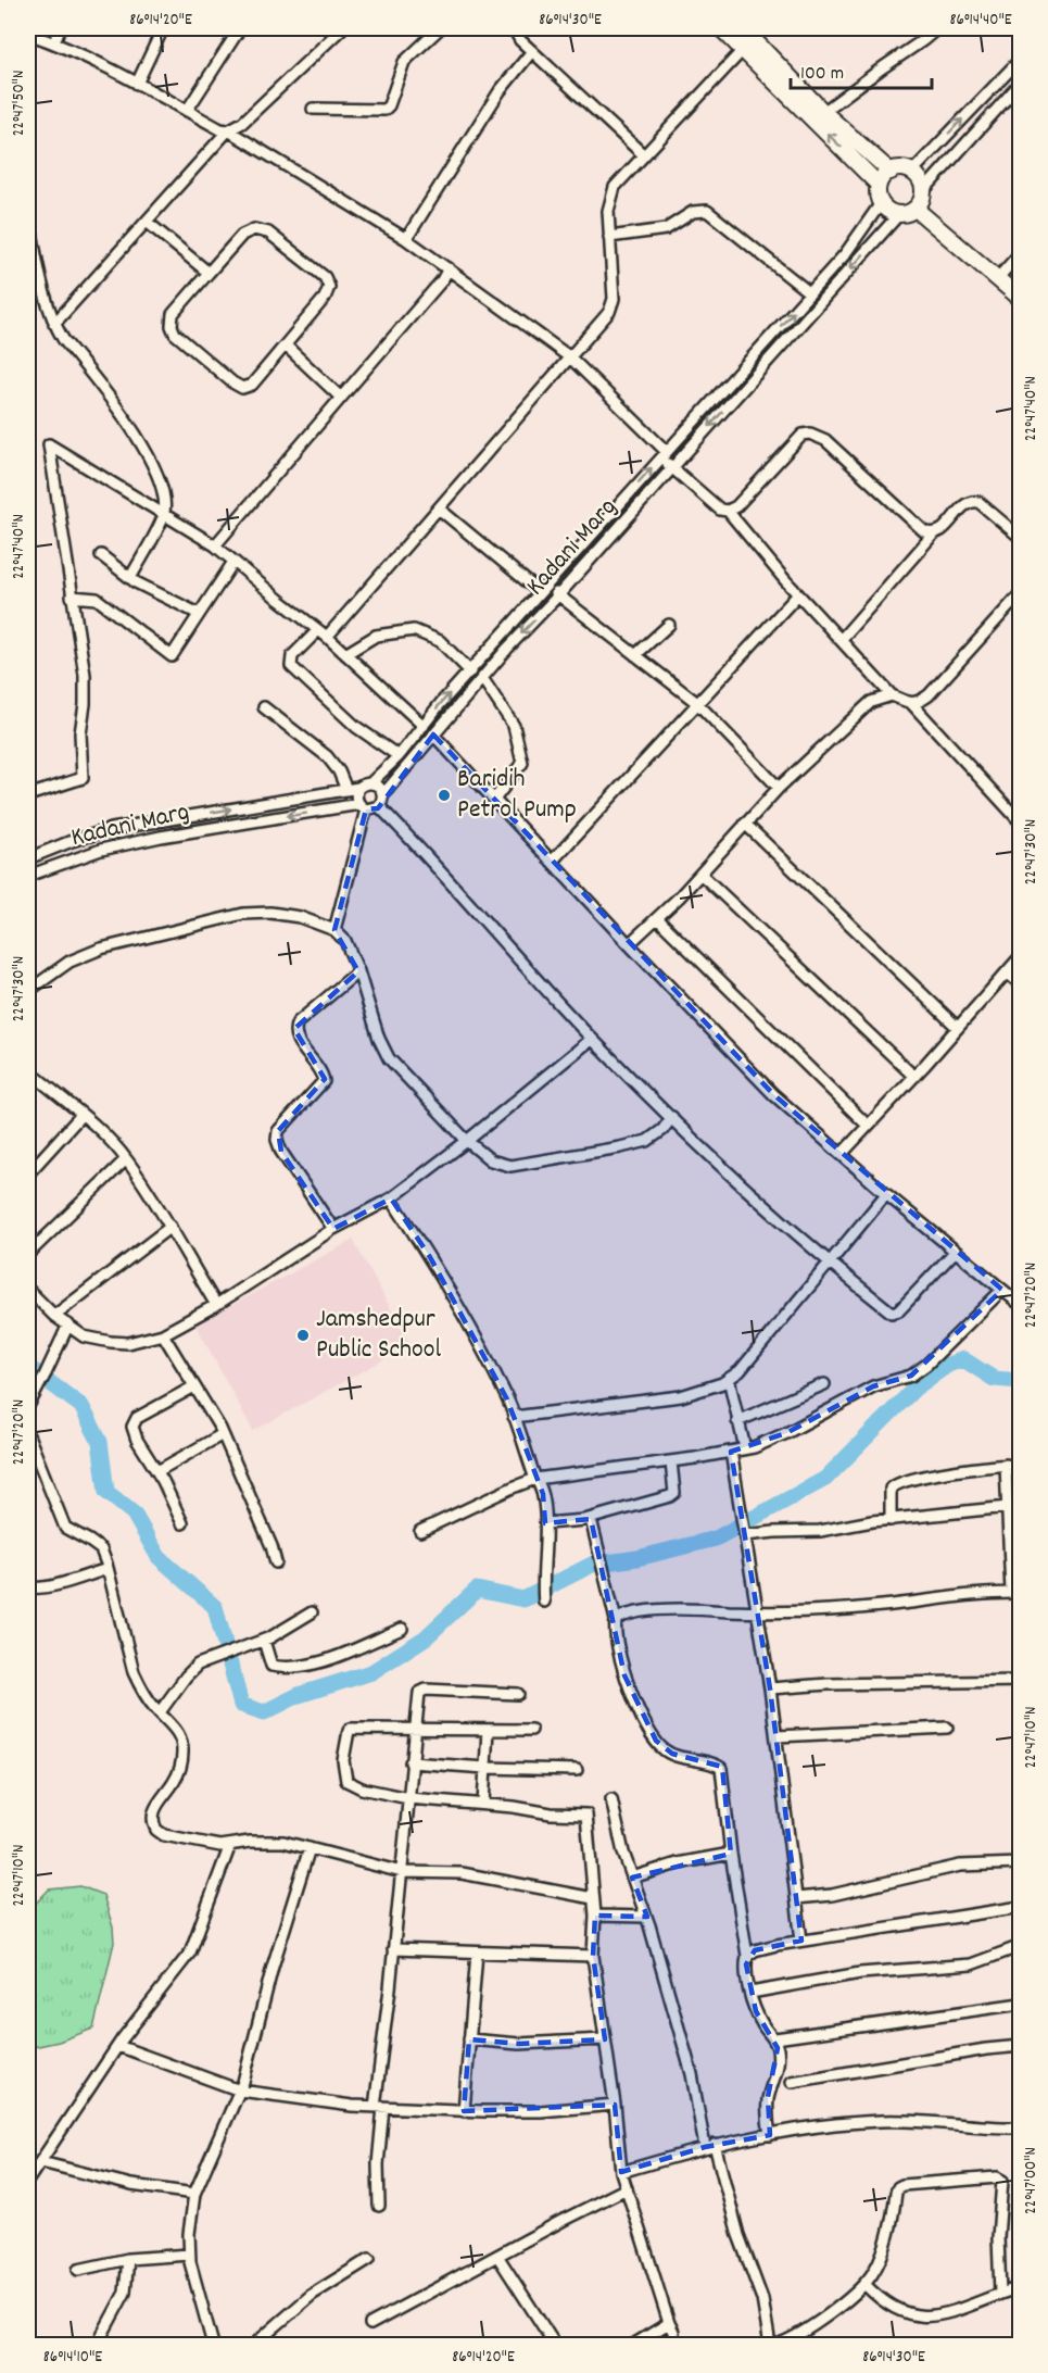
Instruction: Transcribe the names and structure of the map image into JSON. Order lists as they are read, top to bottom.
{
  "streets": {
    "street": ["Kadani Marg"]
  },
  "places": ["Baridih Petrol Pump", "Jamshedpur Public School"],
  "scale_bar": "100 m",
  "coordinates": [
    "86°14'20\"E",
    "86°14'30\"E",
    "86°14'40\"E",
    "22°47'50\"N",
    "22°47'40\"N",
    "22°47'30\"N",
    "22°47'20\"N",
    "22°47'10\"N",
    "22°47'00\"N",
    "86°14'10\"E"
  ]
}
